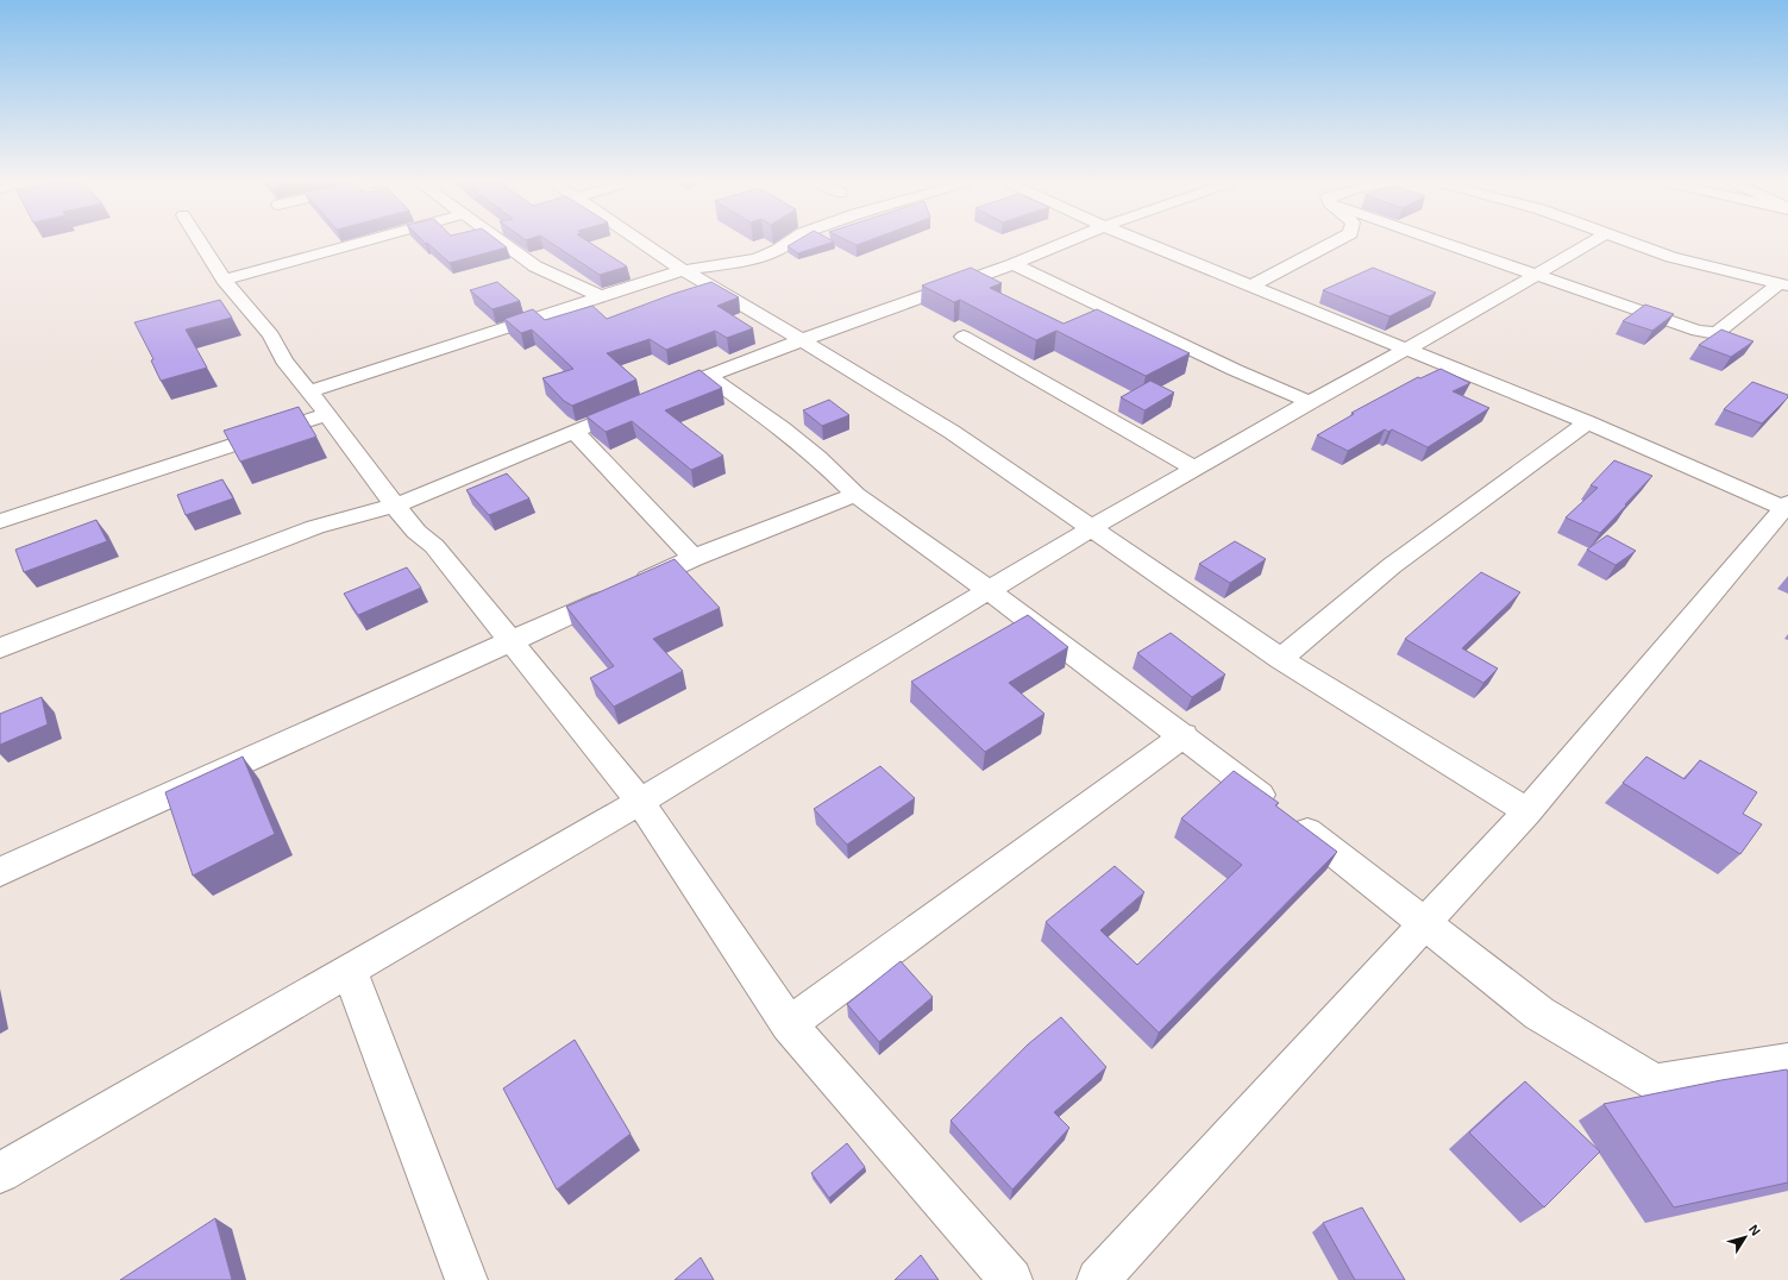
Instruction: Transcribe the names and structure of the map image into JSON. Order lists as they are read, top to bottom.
{
  "north": "top right"
}
